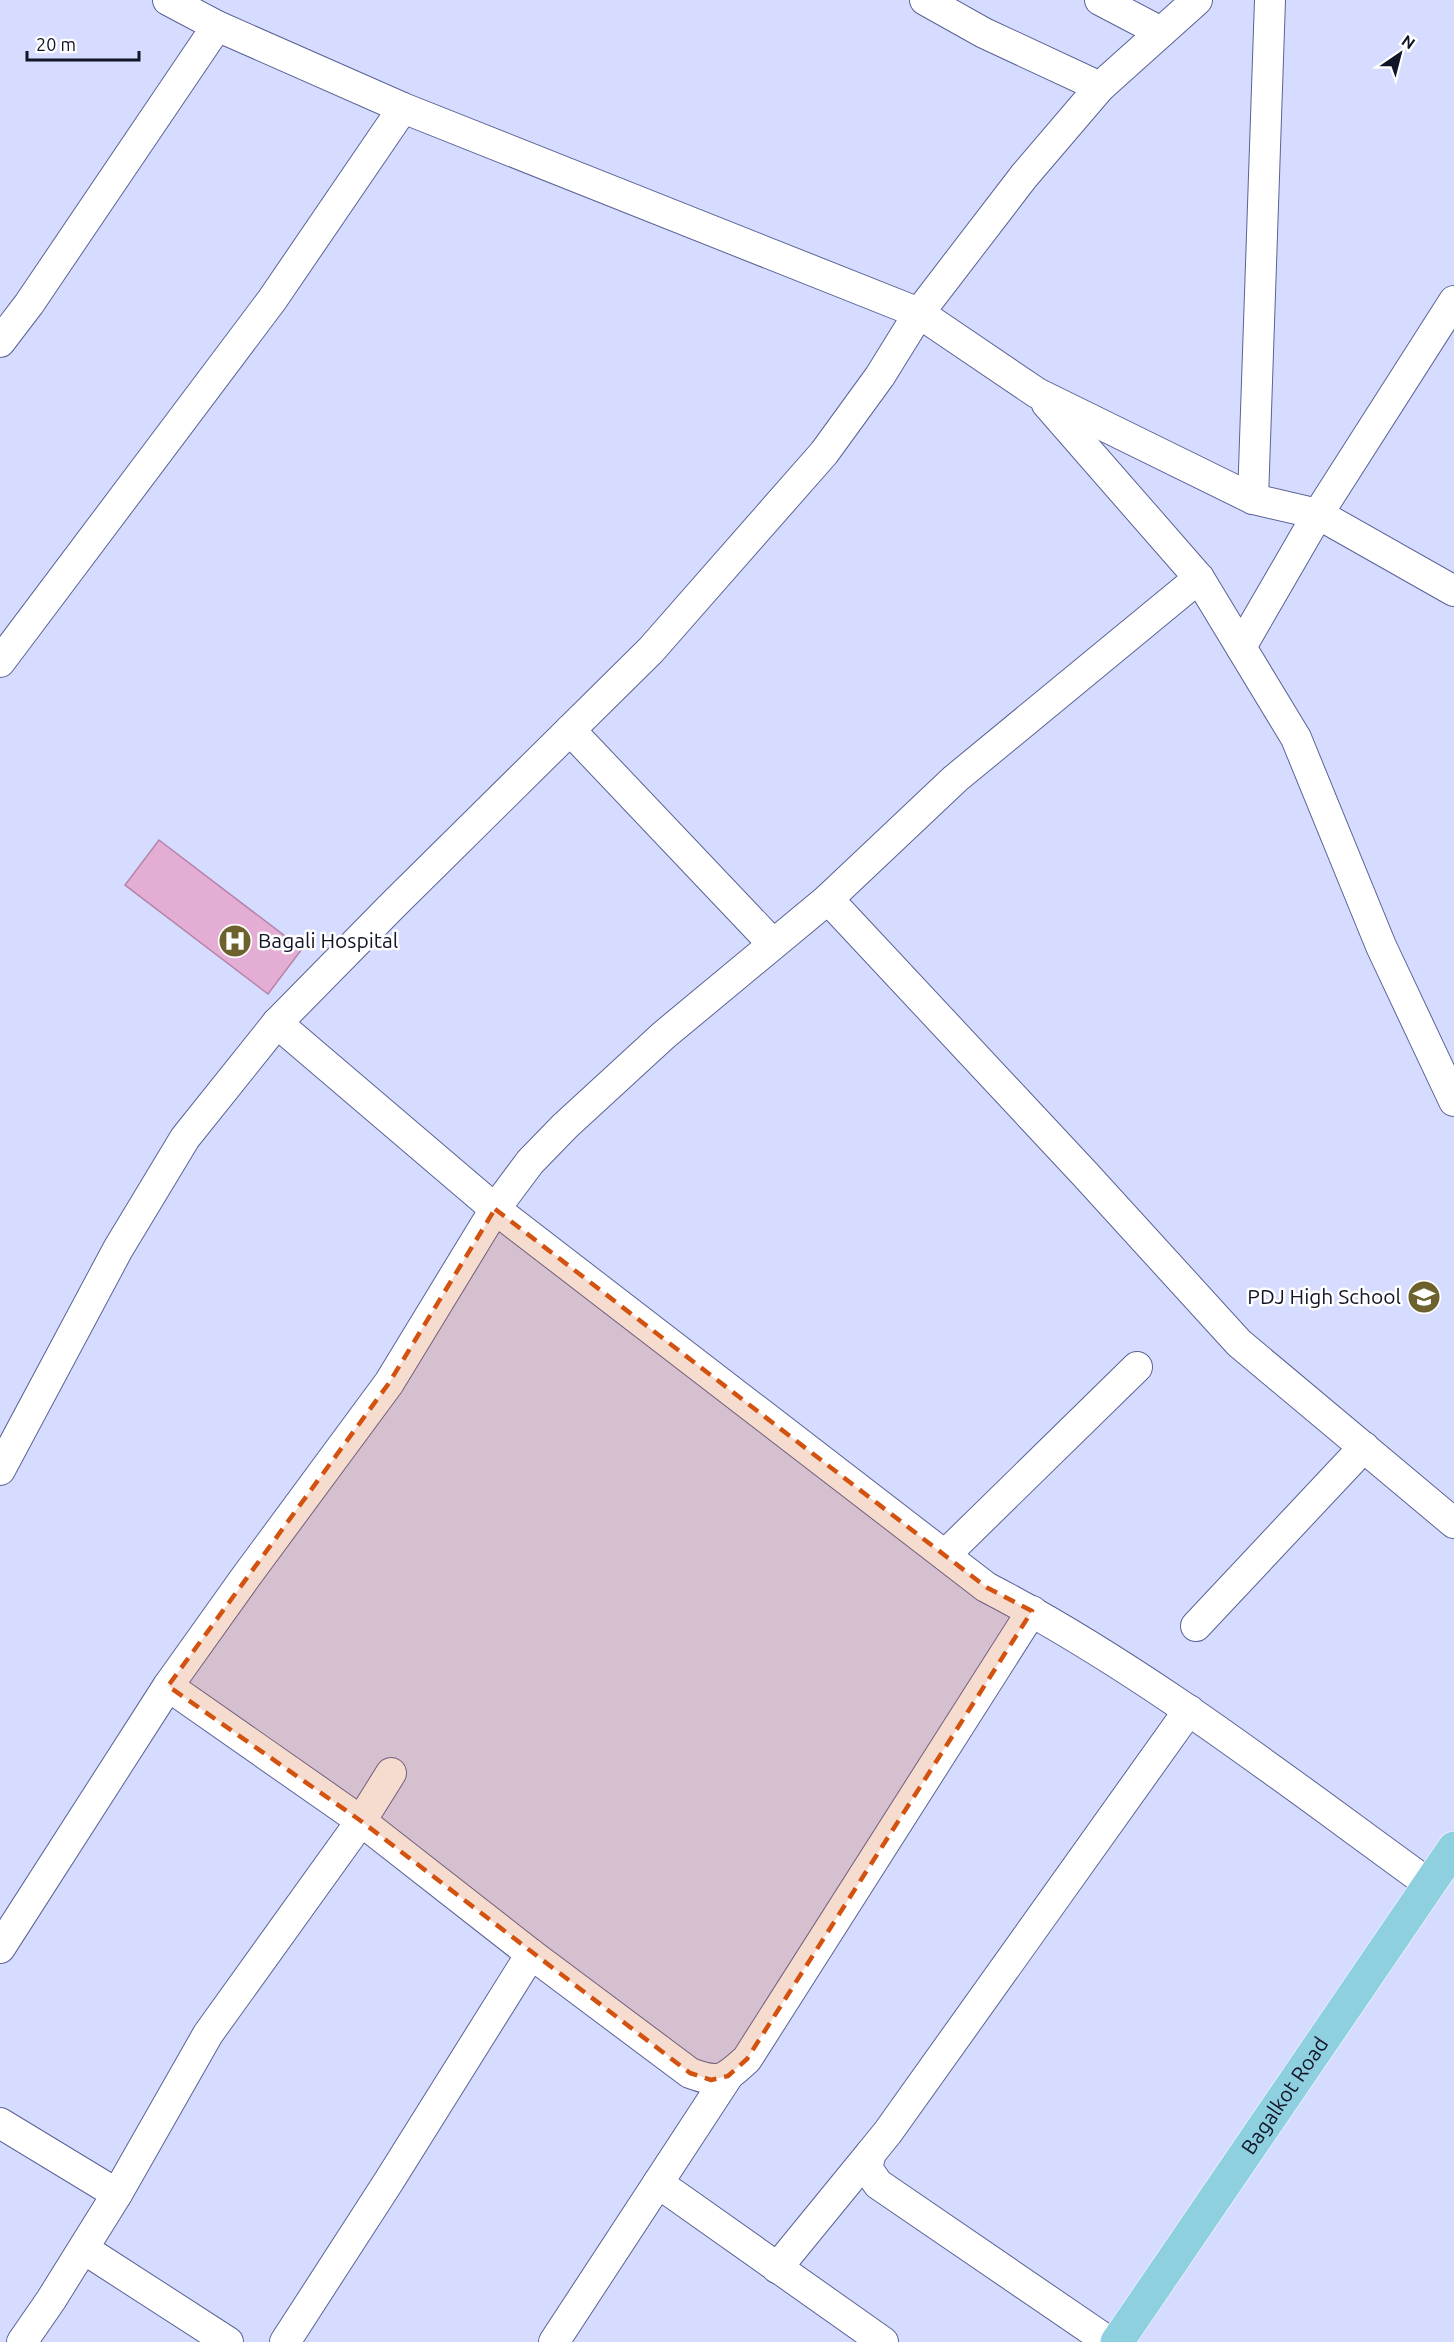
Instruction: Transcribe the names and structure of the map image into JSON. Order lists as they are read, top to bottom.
{
  "streets": {
    "main road": ["Bagalkot Road"]
  },
  "places": {
    "hospital": ["Bagali Hospital"],
    "school or university": ["PDJ High School"]
  },
  "scale_bar": "20 m",
  "north": "top right"
}
